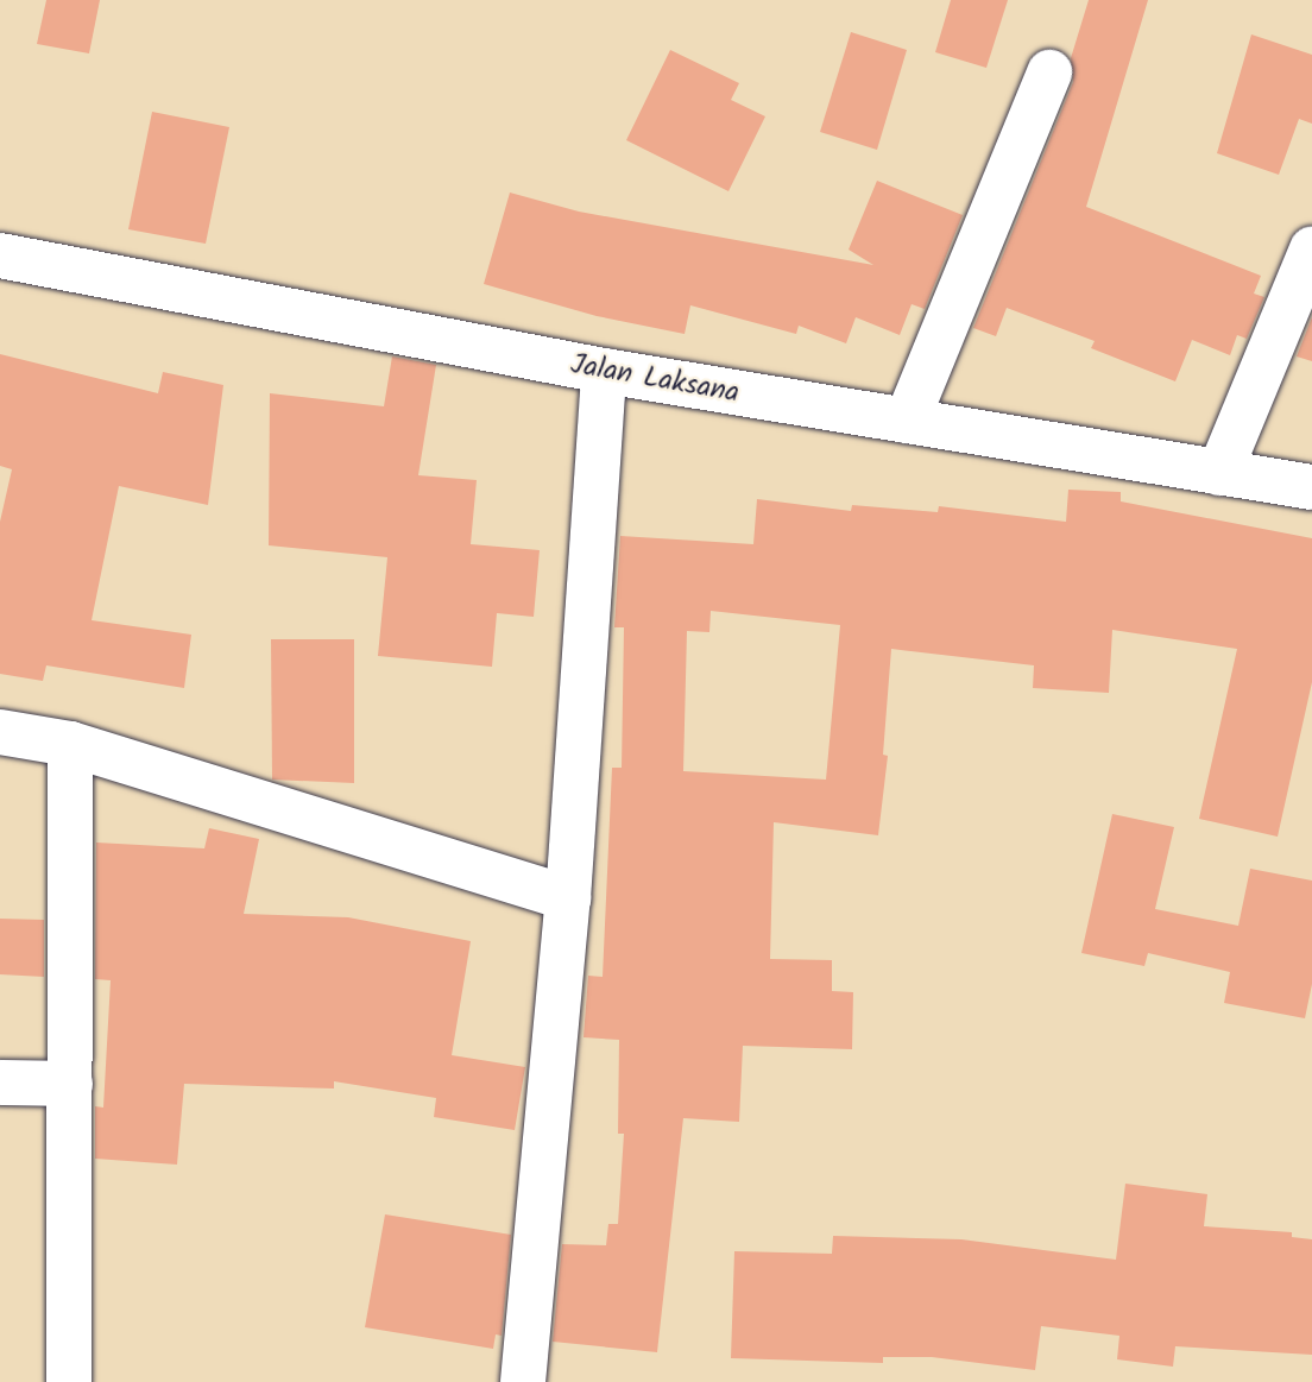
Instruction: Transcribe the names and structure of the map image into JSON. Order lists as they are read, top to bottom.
{
  "streets": {
    "street": ["Jalan Laksana"]
  }
}
